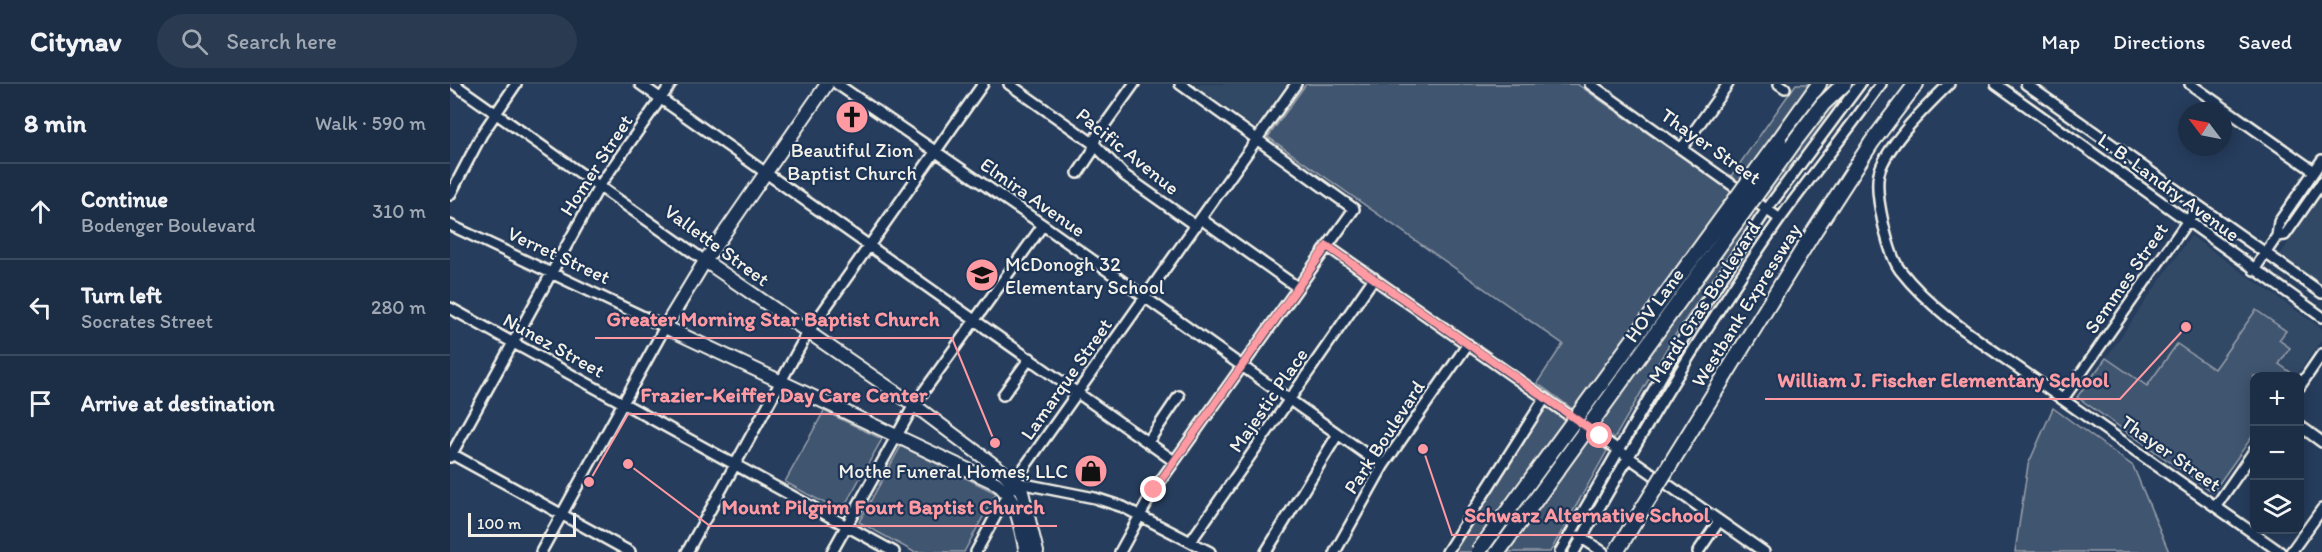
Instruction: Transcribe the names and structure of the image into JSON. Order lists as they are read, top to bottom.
{
  "streets": {
    "highway": ["HOV Lane", "Westbank Expressway"],
    "main road": ["Vallette Street", "Verret Street"],
    "street": [
      "Thayer Street",
      "Pacific Avenue",
      "Homer Street",
      "L. B. Landry Avenue",
      "Elmira Avenue",
      "Semmes Street",
      "Mardi Gras Boulevard",
      "Nunez Street",
      "Lamarque Street",
      "Majestic Place",
      "Park Boulevard"
    ]
  },
  "crossings": [
    ["Thayer Street", "Semmes Street"],
    ["Thayer Street", "Mardi Gras Boulevard"],
    ["Pacific Avenue", "Lamarque Street"],
    ["Homer Street", "Vallette Street"],
    ["Homer Street", "Verret Street"],
    ["Homer Street", "Nunez Street"],
    ["L. B. Landry Avenue", "Semmes Street"],
    ["Elmira Avenue", "Lamarque Street"],
    ["Elmira Avenue", "Majestic Place"],
    ["Elmira Avenue", "Park Boulevard"],
    ["Vallette Street", "Verret Street"],
    ["Vallette Street", "Lamarque Street"],
    ["Verret Street", "Lamarque Street"]
  ],
  "places": {
    "church": ["Beautiful Zion Baptist Church"],
    "school or university": ["McDonogh 32 Elementary School"],
    "other": [
      "William J. Fischer Elementary School",
      "Greater Morning Star Baptist Church",
      "Schwarz Alternative School",
      "Mount Pilgrim Fourt Baptist Church",
      "Frazier-Keiffer Day Care Center"
    ],
    "shop": ["Mothe Funeral Homes, LLC"]
  },
  "scale_bar": "100 m",
  "north": "top left",
  "page": {
    "header": "Citynav",
    "search": "Search here",
    "nav": ["Map", "Directions", "Saved"],
    "heading": ["8 min", "Walk · 590 m"],
    "list": [
      ["Continue", "Bodenger Boulevard", "310 m"],
      ["Turn left", "Socrates Street", "280 m"],
      "Arrive at destination"
    ],
    "map_buttons": ["+", "−"],
    "scale": "100 m"
  }
}
